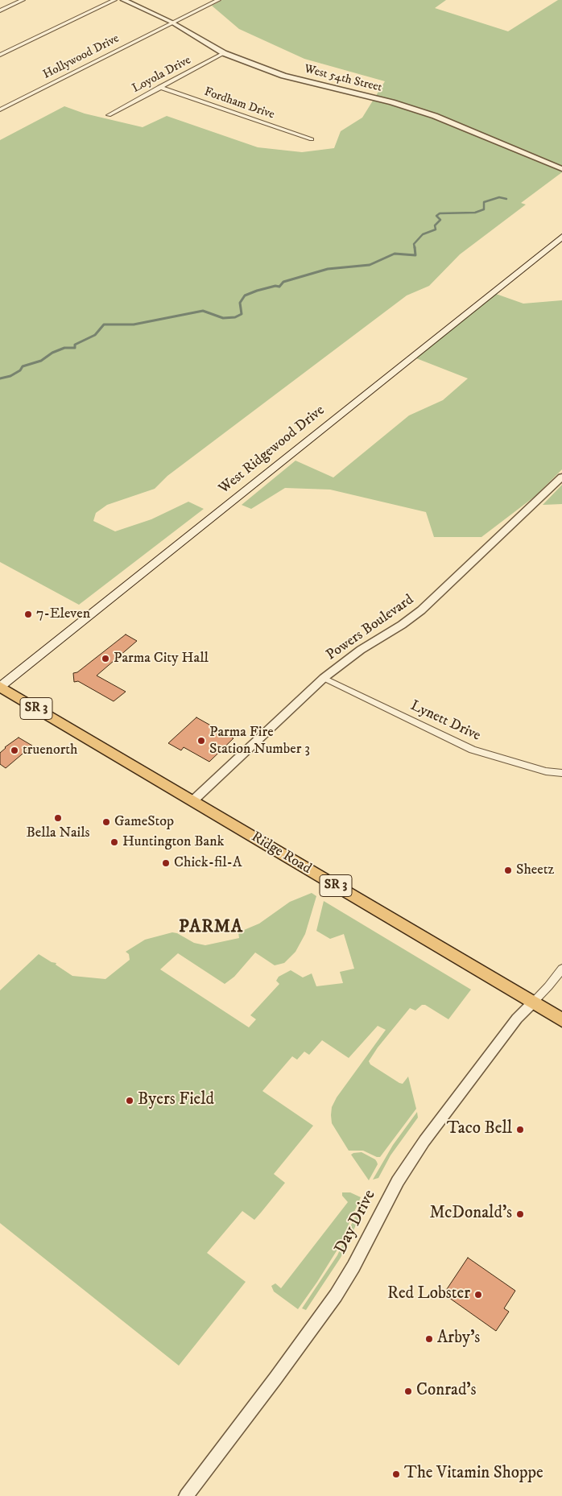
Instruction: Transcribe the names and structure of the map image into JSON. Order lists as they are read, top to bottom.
{
  "streets": {
    "main road": ["West Ridgewood Drive", "SR 3", "Ridge Road"],
    "street": [
      "Hollywood Drive",
      "Loyola Drive",
      "West 54th Street",
      "Fordham Drive",
      "Powers Boulevard",
      "Lynett Drive",
      "Day Drive"
    ]
  },
  "crossings": [
    ["Hollywood Drive", "West 54th Street"],
    ["Loyola Drive", "West 54th Street"],
    ["Loyola Drive", "Fordham Drive"],
    ["West Ridgewood Drive", "Ridge Road"],
    ["Powers Boulevard", "Lynett Drive"],
    ["Powers Boulevard", "Ridge Road"],
    ["Ridge Road", "Day Drive"]
  ],
  "districts": ["PARMA"],
  "places": [
    "7-Eleven",
    "Parma City Hall",
    "Parma Fire Station Number 3",
    "truenorth",
    "Bella Nails",
    "GameStop",
    "Huntington Bank",
    "Chick-fil-A",
    "Sheetz",
    "Byers Field",
    "Taco Bell",
    "McDonald's",
    "Red Lobster",
    "Arby's",
    "Conrad's",
    "The Vitamin Shoppe"
  ]
}
